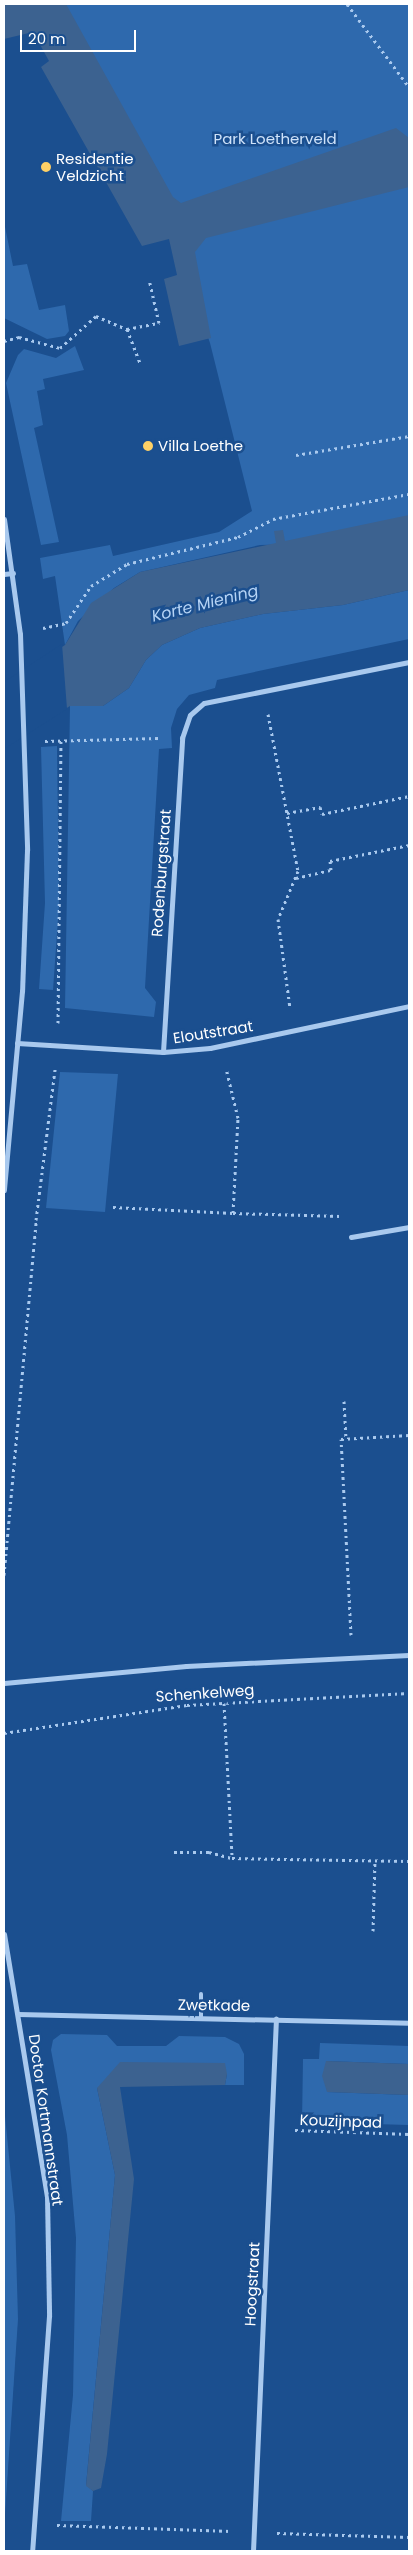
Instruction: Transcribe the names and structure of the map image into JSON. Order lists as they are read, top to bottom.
{
  "streets": {
    "street": [
      "Rodenburgstraat",
      "Eloutstraat",
      "Schenkelweg",
      "Zwetkade",
      "Doctor Kortmannstraat",
      "Hoogstraat"
    ],
    "path": ["Kouzijnpad"]
  },
  "crossings": [
    ["Rodenburgstraat", "Eloutstraat"],
    ["Zwetkade", "Doctor Kortmannstraat"],
    ["Zwetkade", "Hoogstraat"],
    ["Kouzijnpad", "Hoogstraat"]
  ],
  "water": ["Korte Miening"],
  "parks": ["Park Loetherveld"],
  "places": ["Residentie Veldzicht", "Villa Loethe"],
  "scale_bar": "20 m"
}
